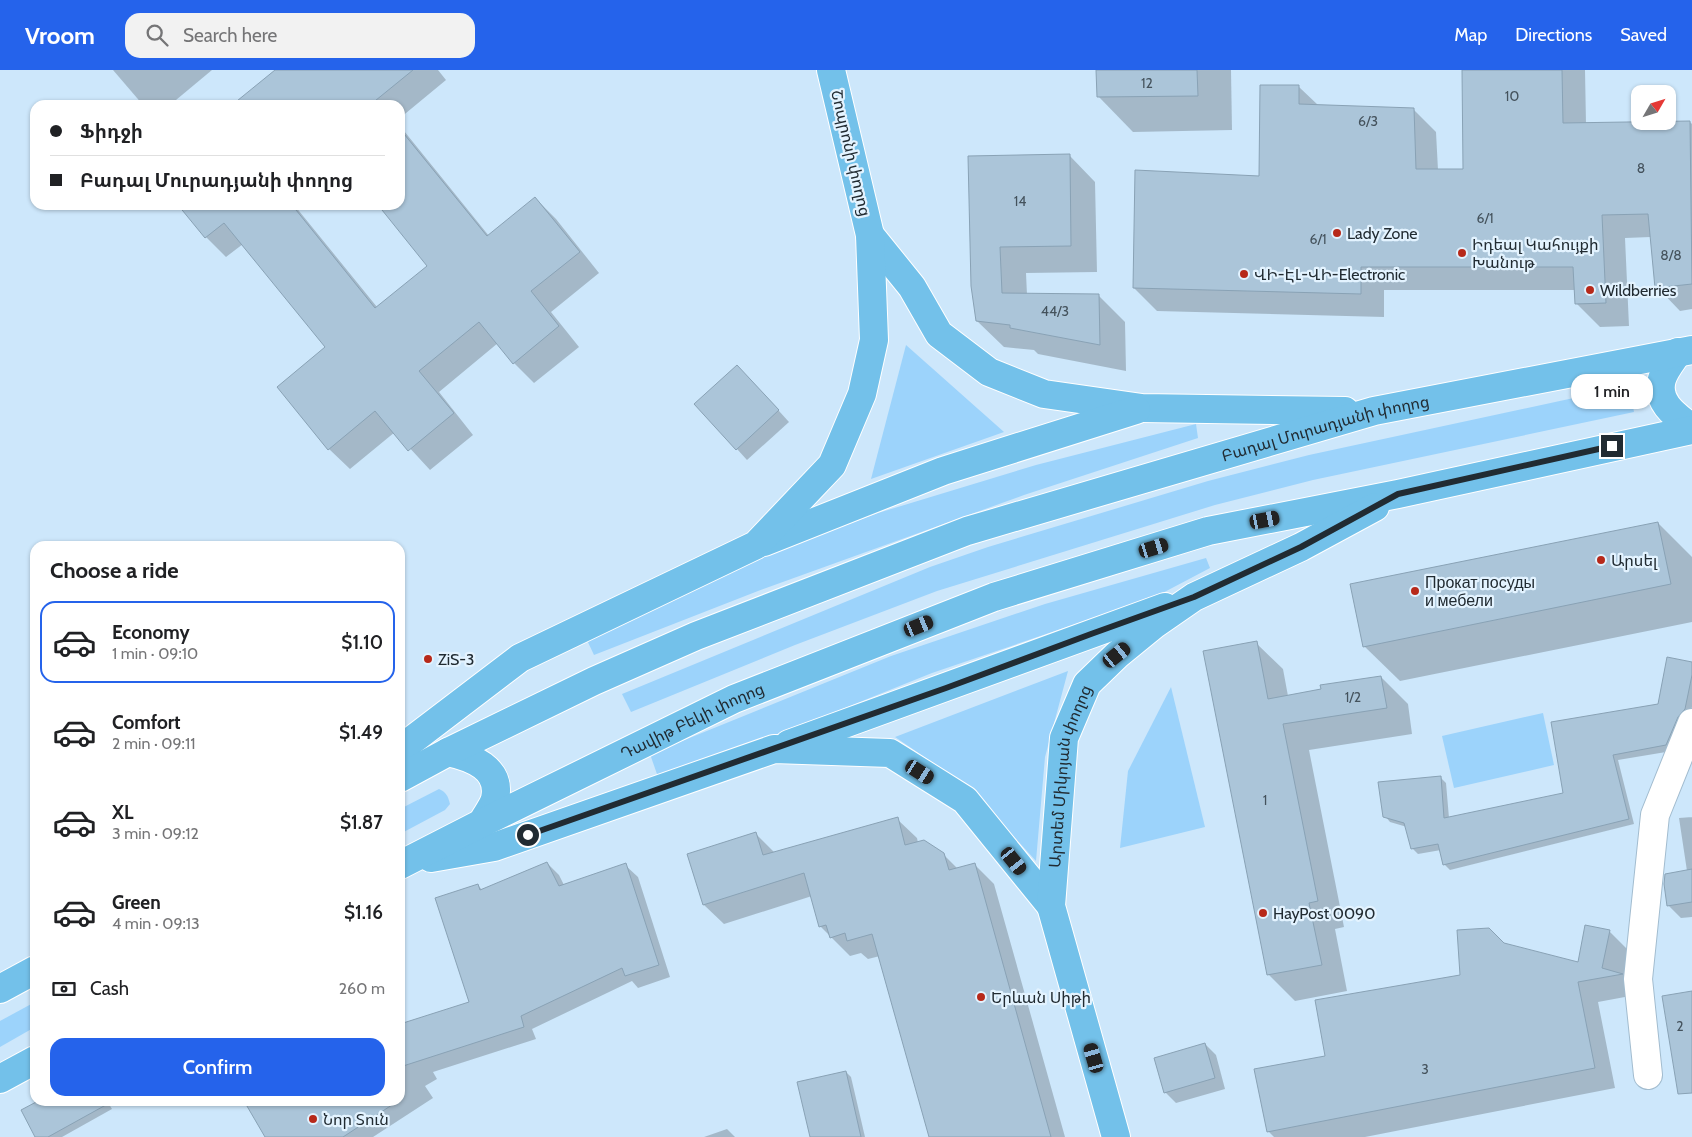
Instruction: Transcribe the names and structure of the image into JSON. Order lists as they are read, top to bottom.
{
  "streets": {
    "main road": [
      "Շոպրոնի փողոց",
      "Բադալ Մուրադյանի փողոց",
      "Դավիթ Բեկի փողոց",
      "Արտեմ Միկոյան փողոց"
    ]
  },
  "crossings": [
    ["Դավիթ Բեկի փողոց", "Արտեմ Միկոյան փողոց"]
  ],
  "places": [
    "Lady Zone",
    "Իդեալ Կահույքի Խանութ",
    "ՎԻ-ԷԼ-ՎԻ-Electronic",
    "Wildberries",
    "Արսել",
    "Прокат посуды и мебели",
    "ZiS-3",
    "HayPost 0090",
    "Երևան Սիթի",
    "Նոր Տուն"
  ],
  "house_numbers": [
    "12",
    "10",
    "6/3",
    "8",
    "14",
    "6/1",
    "6/1",
    "8/8",
    "44/3",
    "1/2",
    "1",
    "2",
    "3"
  ],
  "north": "top right",
  "page": {
    "header": "Vroom",
    "search": "Search here",
    "nav": ["Map", "Directions", "Saved"],
    "banner": ["Ֆիդջի", "Բադալ Մուրադյանի փողոց"],
    "bubble": "1 min",
    "heading": "Choose a ride",
    "list": [
      {
        "name": "Economy",
        "note": "1 min · 09:10",
        "value": "$1.10"
      },
      {
        "name": "Comfort",
        "note": "2 min · 09:11",
        "value": "$1.49"
      },
      {
        "name": "XL",
        "note": "3 min · 09:12",
        "value": "$1.87"
      },
      {
        "name": "Green",
        "note": "4 min · 09:13",
        "value": "$1.16"
      }
    ],
    "pay": ["Cash", "260 m"],
    "buttons": "Confirm"
  }
}
